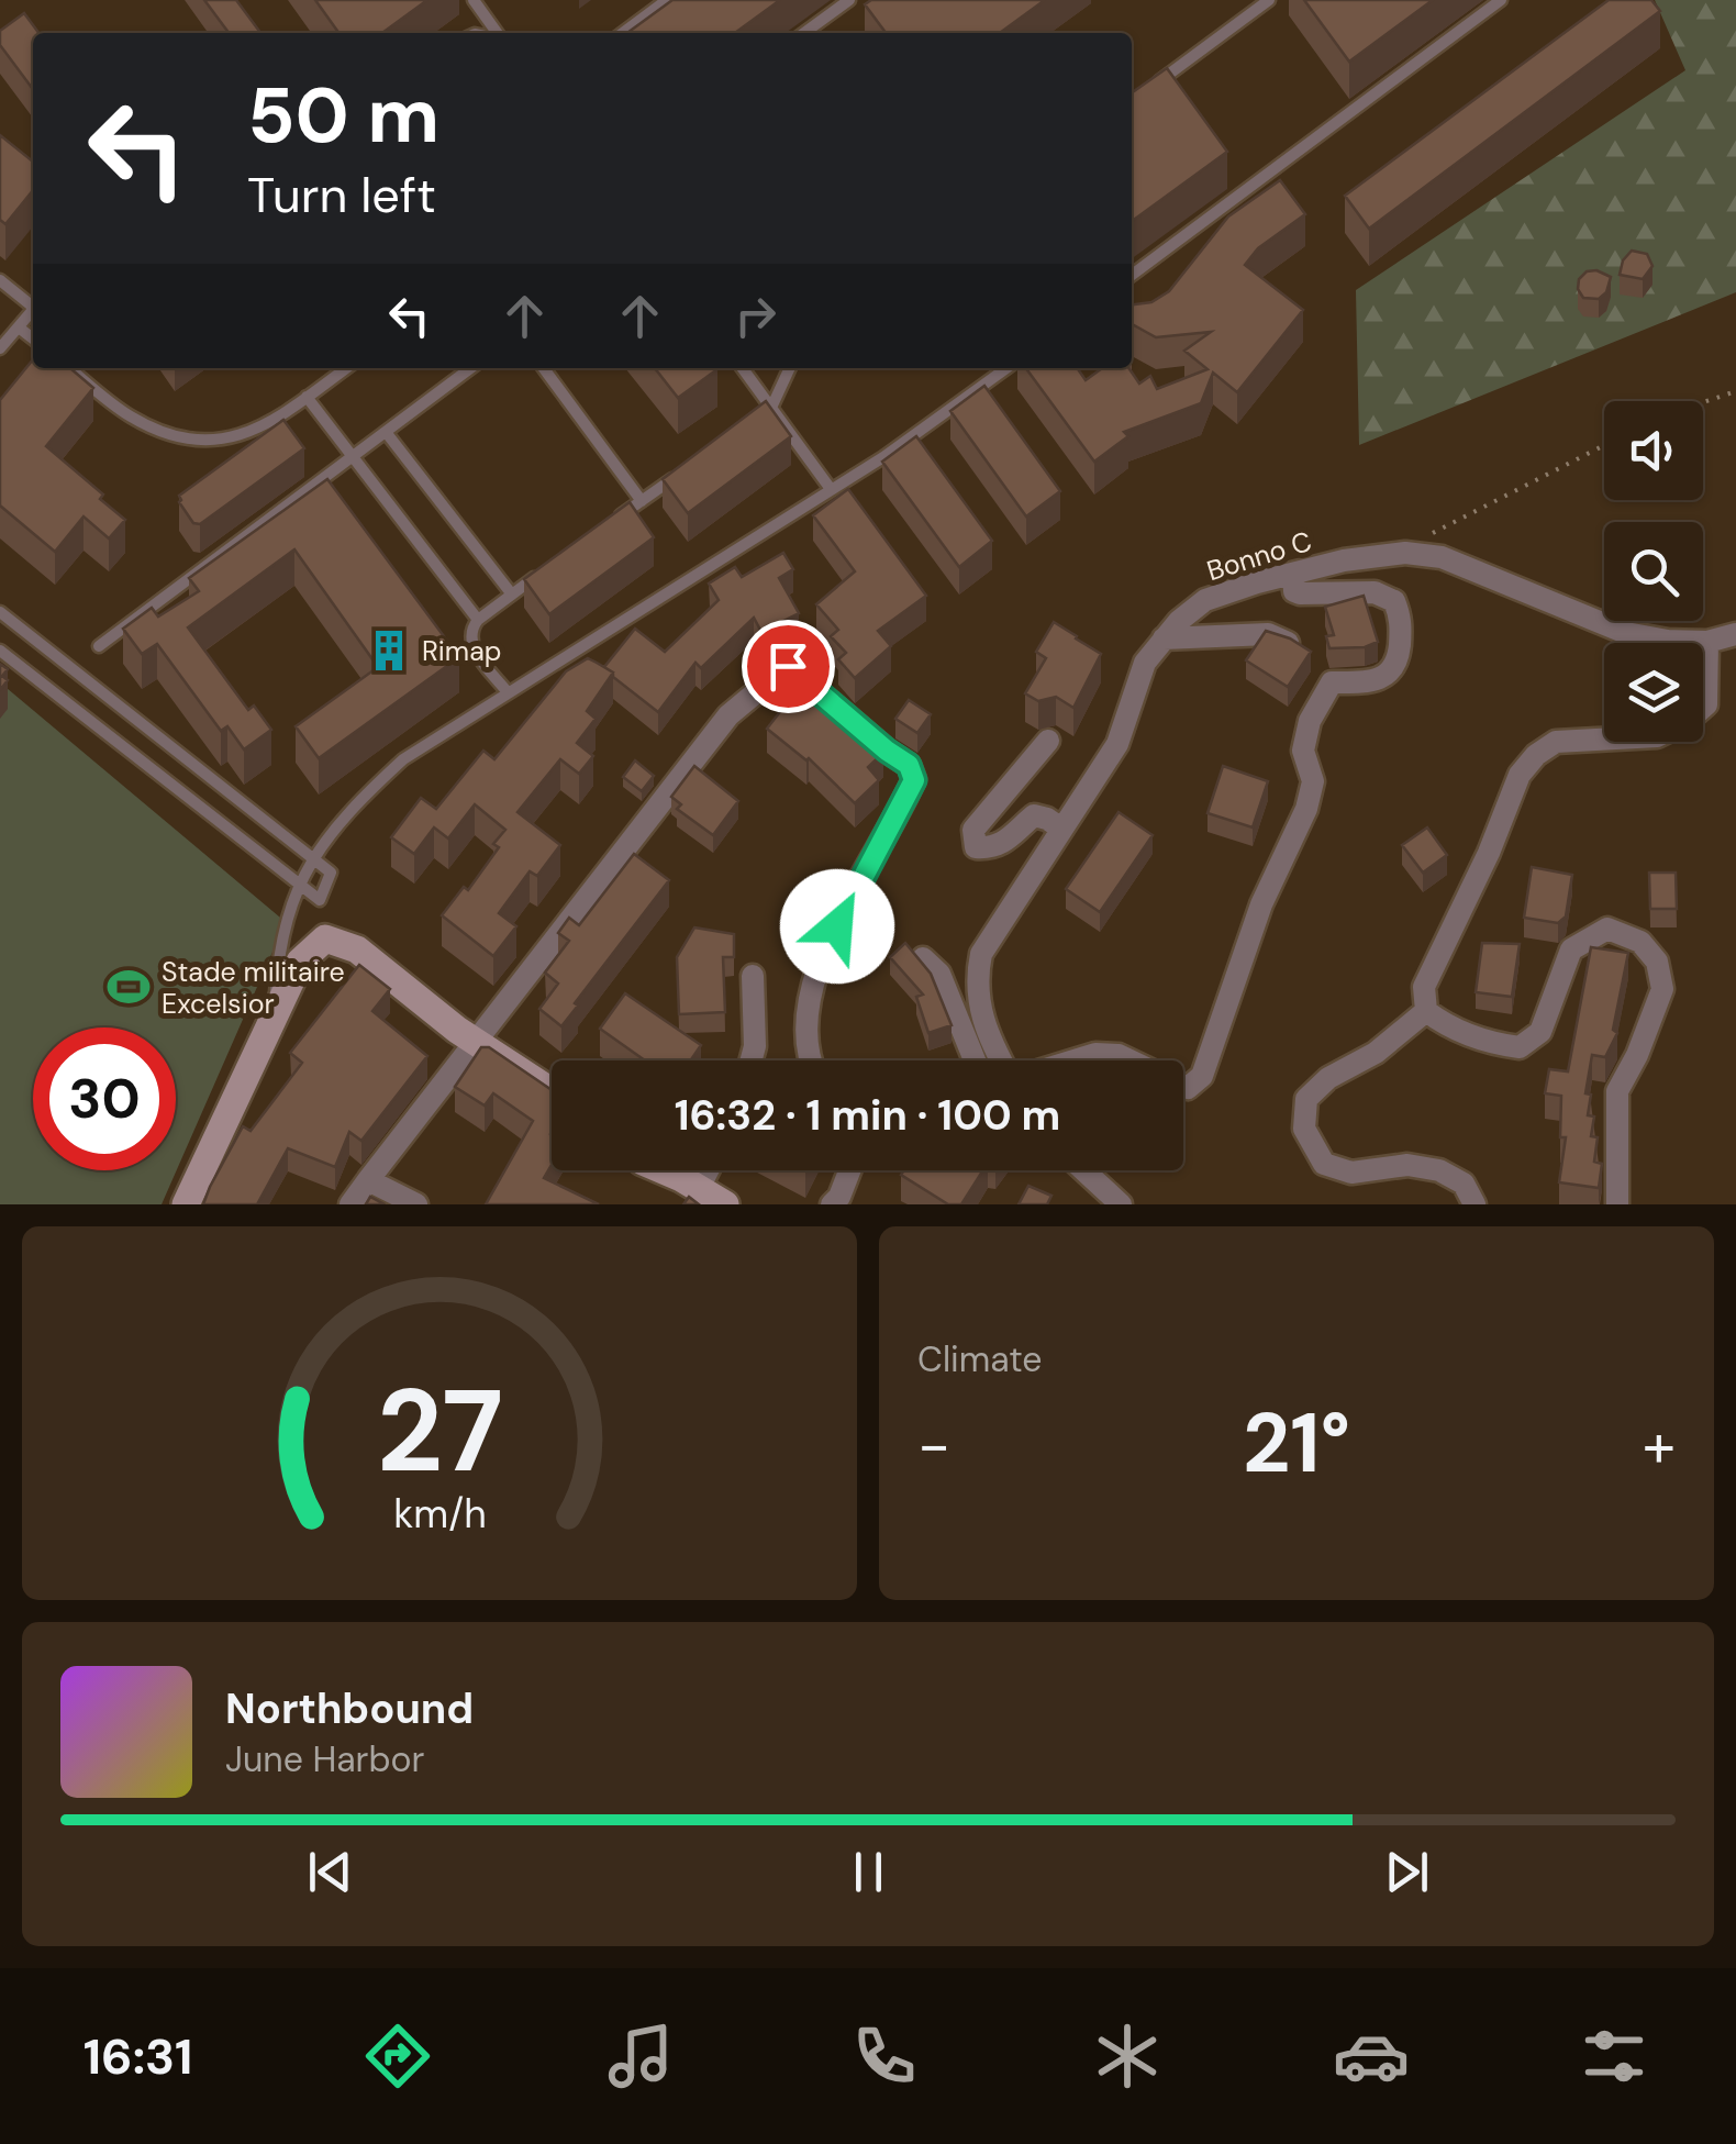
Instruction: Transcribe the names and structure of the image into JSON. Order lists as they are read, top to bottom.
{
  "streets": {
    "street": ["Bonno C"]
  },
  "places": {
    "building": ["Rimap"],
    "sports": ["Stade militaire Excelsior"]
  },
  "page": {
    "turn": ["50 m", "Turn left"],
    "limit": "30",
    "trip": "16:32 · 1 min · 100 m",
    "tile": "Climate",
    "heat": ["−", "21°", "+"],
    "song": ["Northbound", "June Harbor"],
    "tabs": "16:31",
    "gauge": ["27", "km/h"]
  }
}
